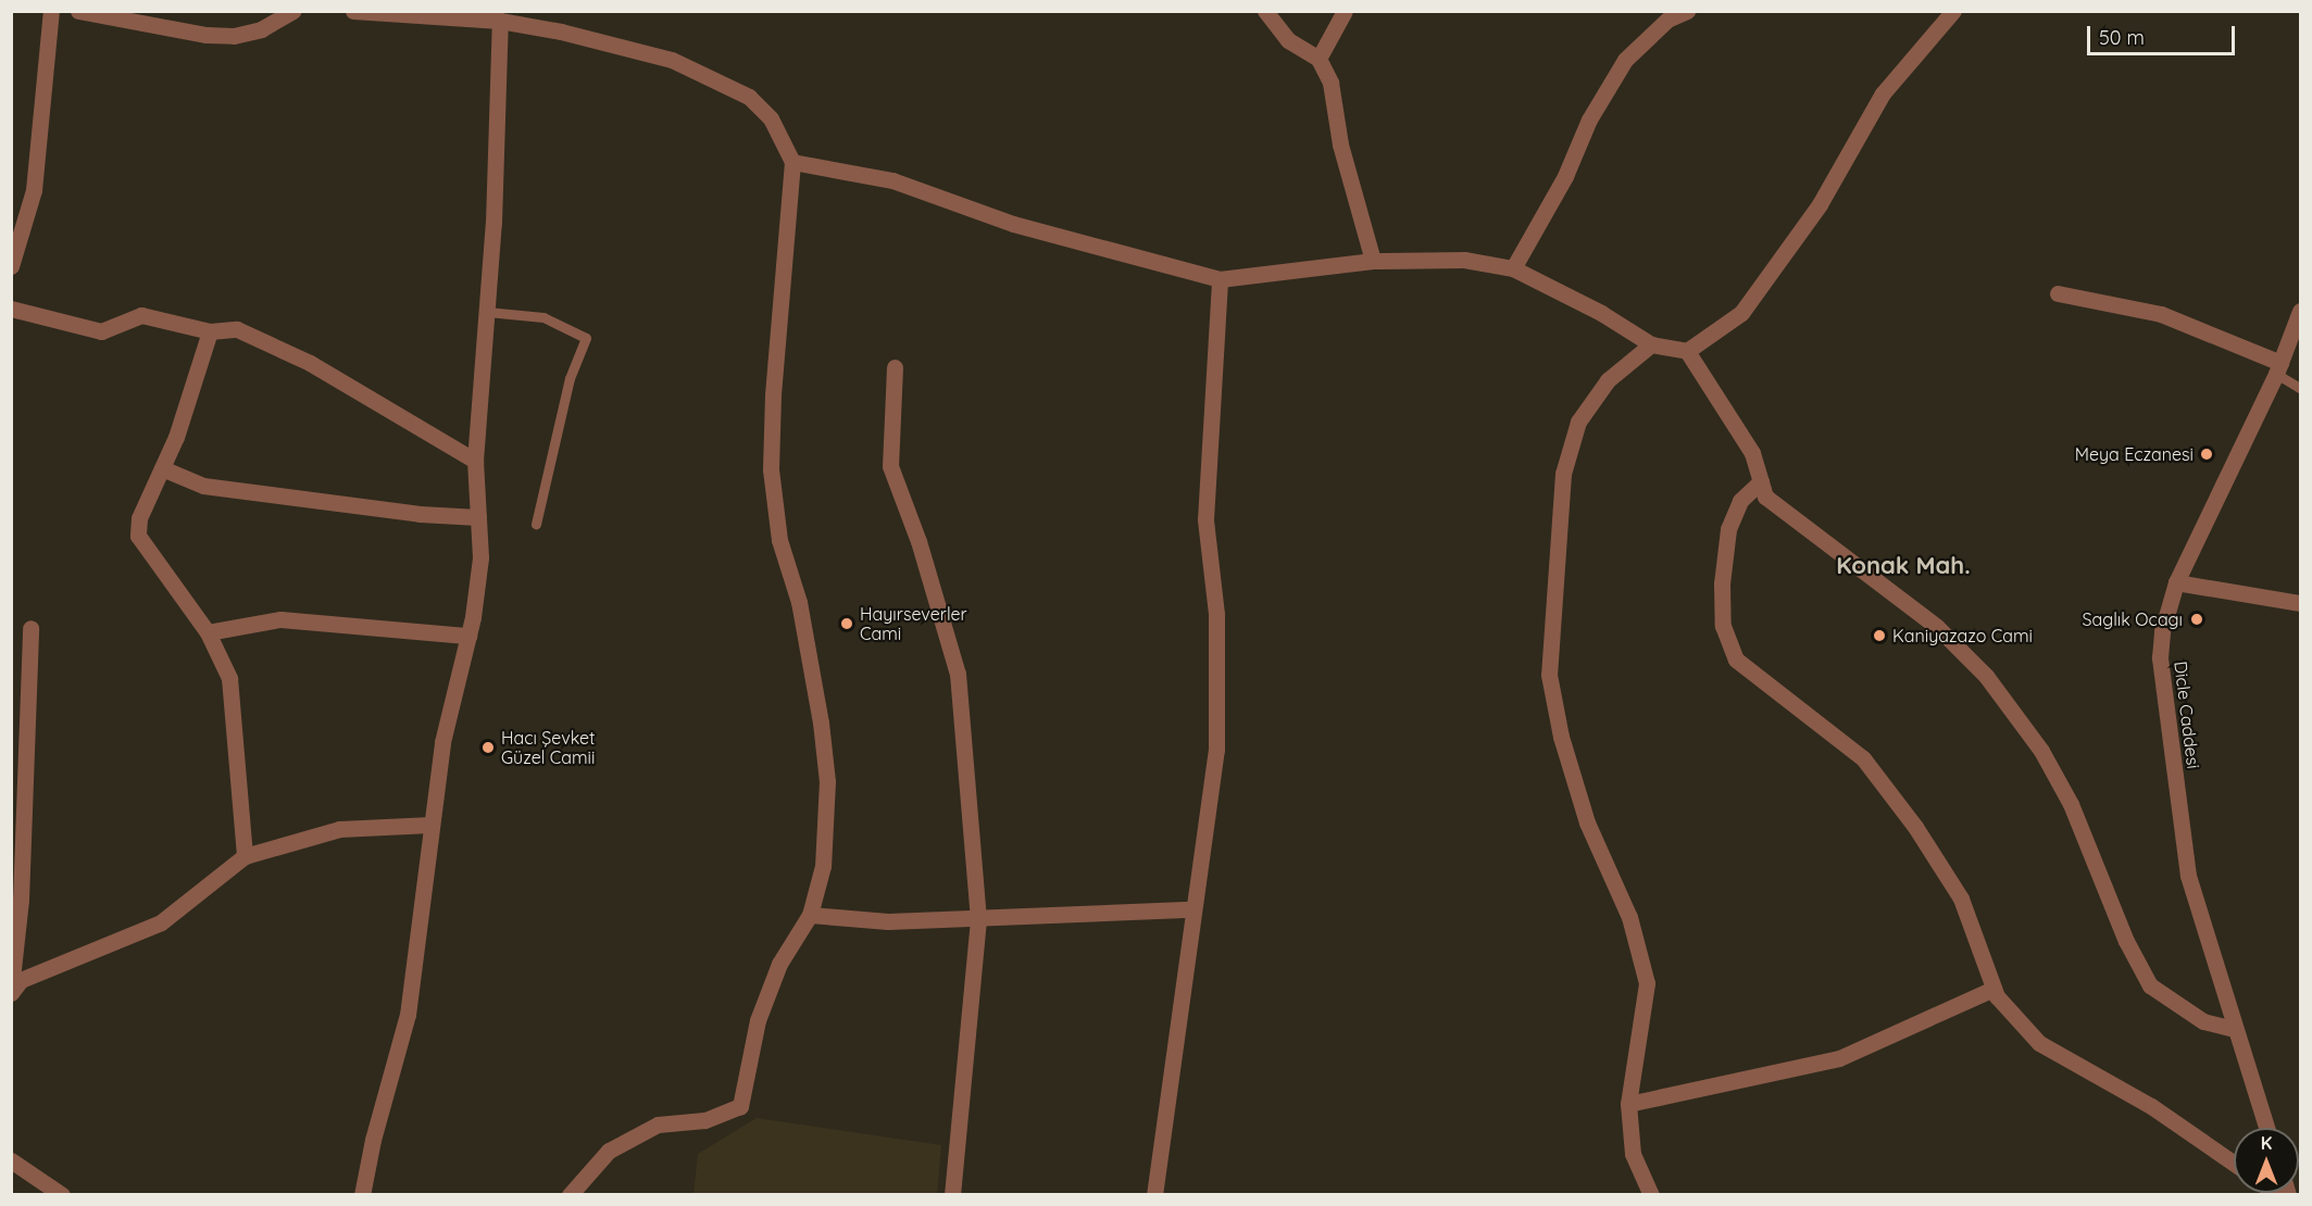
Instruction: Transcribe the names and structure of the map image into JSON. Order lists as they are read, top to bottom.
{
  "streets": {
    "street": ["Dicle Caddesi"]
  },
  "districts": ["Konak Mah."],
  "places": [
    "Meya Eczanesi",
    "Saglık Ocagı",
    "Hayırseverler Cami",
    "Kaniyazazo Cami",
    "Hacı Şevket Güzel Camii"
  ],
  "scale_bar": "50 m",
  "north": "top"
}
